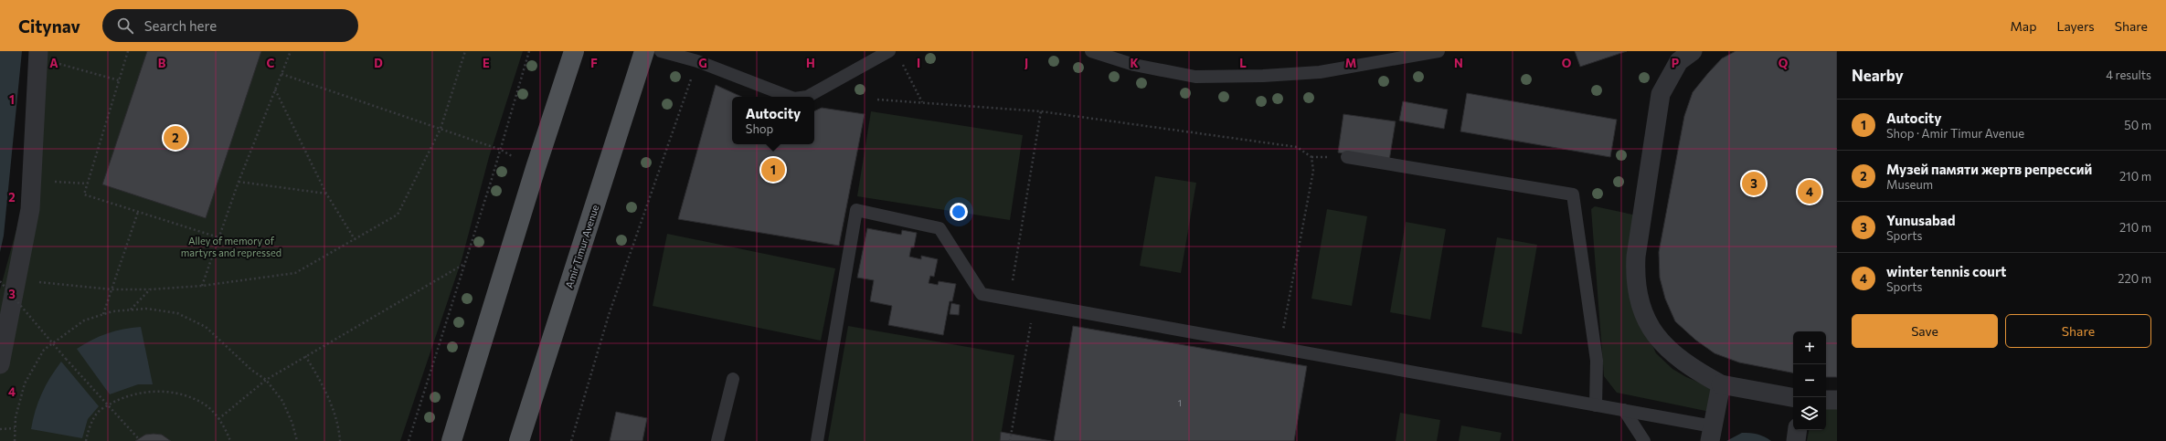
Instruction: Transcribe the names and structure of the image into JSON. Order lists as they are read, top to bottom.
{
  "streets": {
    "main road": ["Amir Timur Avenue"]
  },
  "parks": ["Alley of memory of martyrs and repressed"],
  "house_numbers": ["1"],
  "page": {
    "header": "Citynav",
    "search": "Search here",
    "nav": ["Map", "Layers", "Share"],
    "heading": ["Nearby", "4 results"],
    "popup": ["Autocity", "Shop"],
    "list": [
      {
        "mark": "1",
        "name": "Autocity",
        "note": "Shop · Amir Timur Avenue",
        "value": "50 m"
      },
      {
        "mark": "2",
        "name": "Музей памяти жертв репрессий",
        "note": "Museum",
        "value": "210 m"
      },
      {
        "mark": "3",
        "name": "Yunusabad",
        "note": "Sports",
        "value": "210 m"
      },
      {
        "mark": "4",
        "name": "winter tennis court",
        "note": "Sports",
        "value": "220 m"
      }
    ],
    "pins": [
      "2",
      "1",
      "3",
      "4"
    ],
    "buttons": ["Save", "Share"],
    "map_buttons": ["+", "−"]
  },
  "grid": {
    "columns": [
      "A",
      "B",
      "C",
      "D",
      "E",
      "F",
      "G",
      "H",
      "I",
      "J",
      "K",
      "L",
      "M",
      "N",
      "O",
      "P",
      "Q"
    ],
    "rows": [
      "1",
      "2",
      "3",
      "4"
    ]
  }
}
